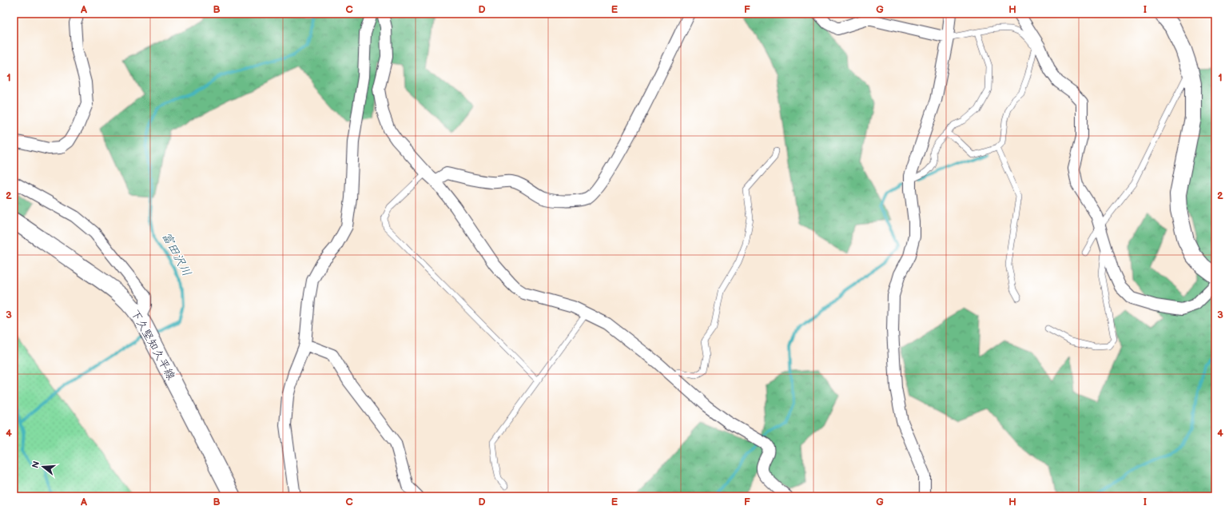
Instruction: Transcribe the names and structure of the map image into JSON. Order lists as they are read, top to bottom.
{
  "streets": {
    "main road": ["下久堅知久平線"]
  },
  "water": ["富田沢川"],
  "north": "left",
  "grid": {
    "columns": [
      "A",
      "B",
      "C",
      "D",
      "E",
      "F",
      "G",
      "H",
      "I"
    ],
    "rows": [
      "1",
      "2",
      "3",
      "4"
    ]
  }
}
